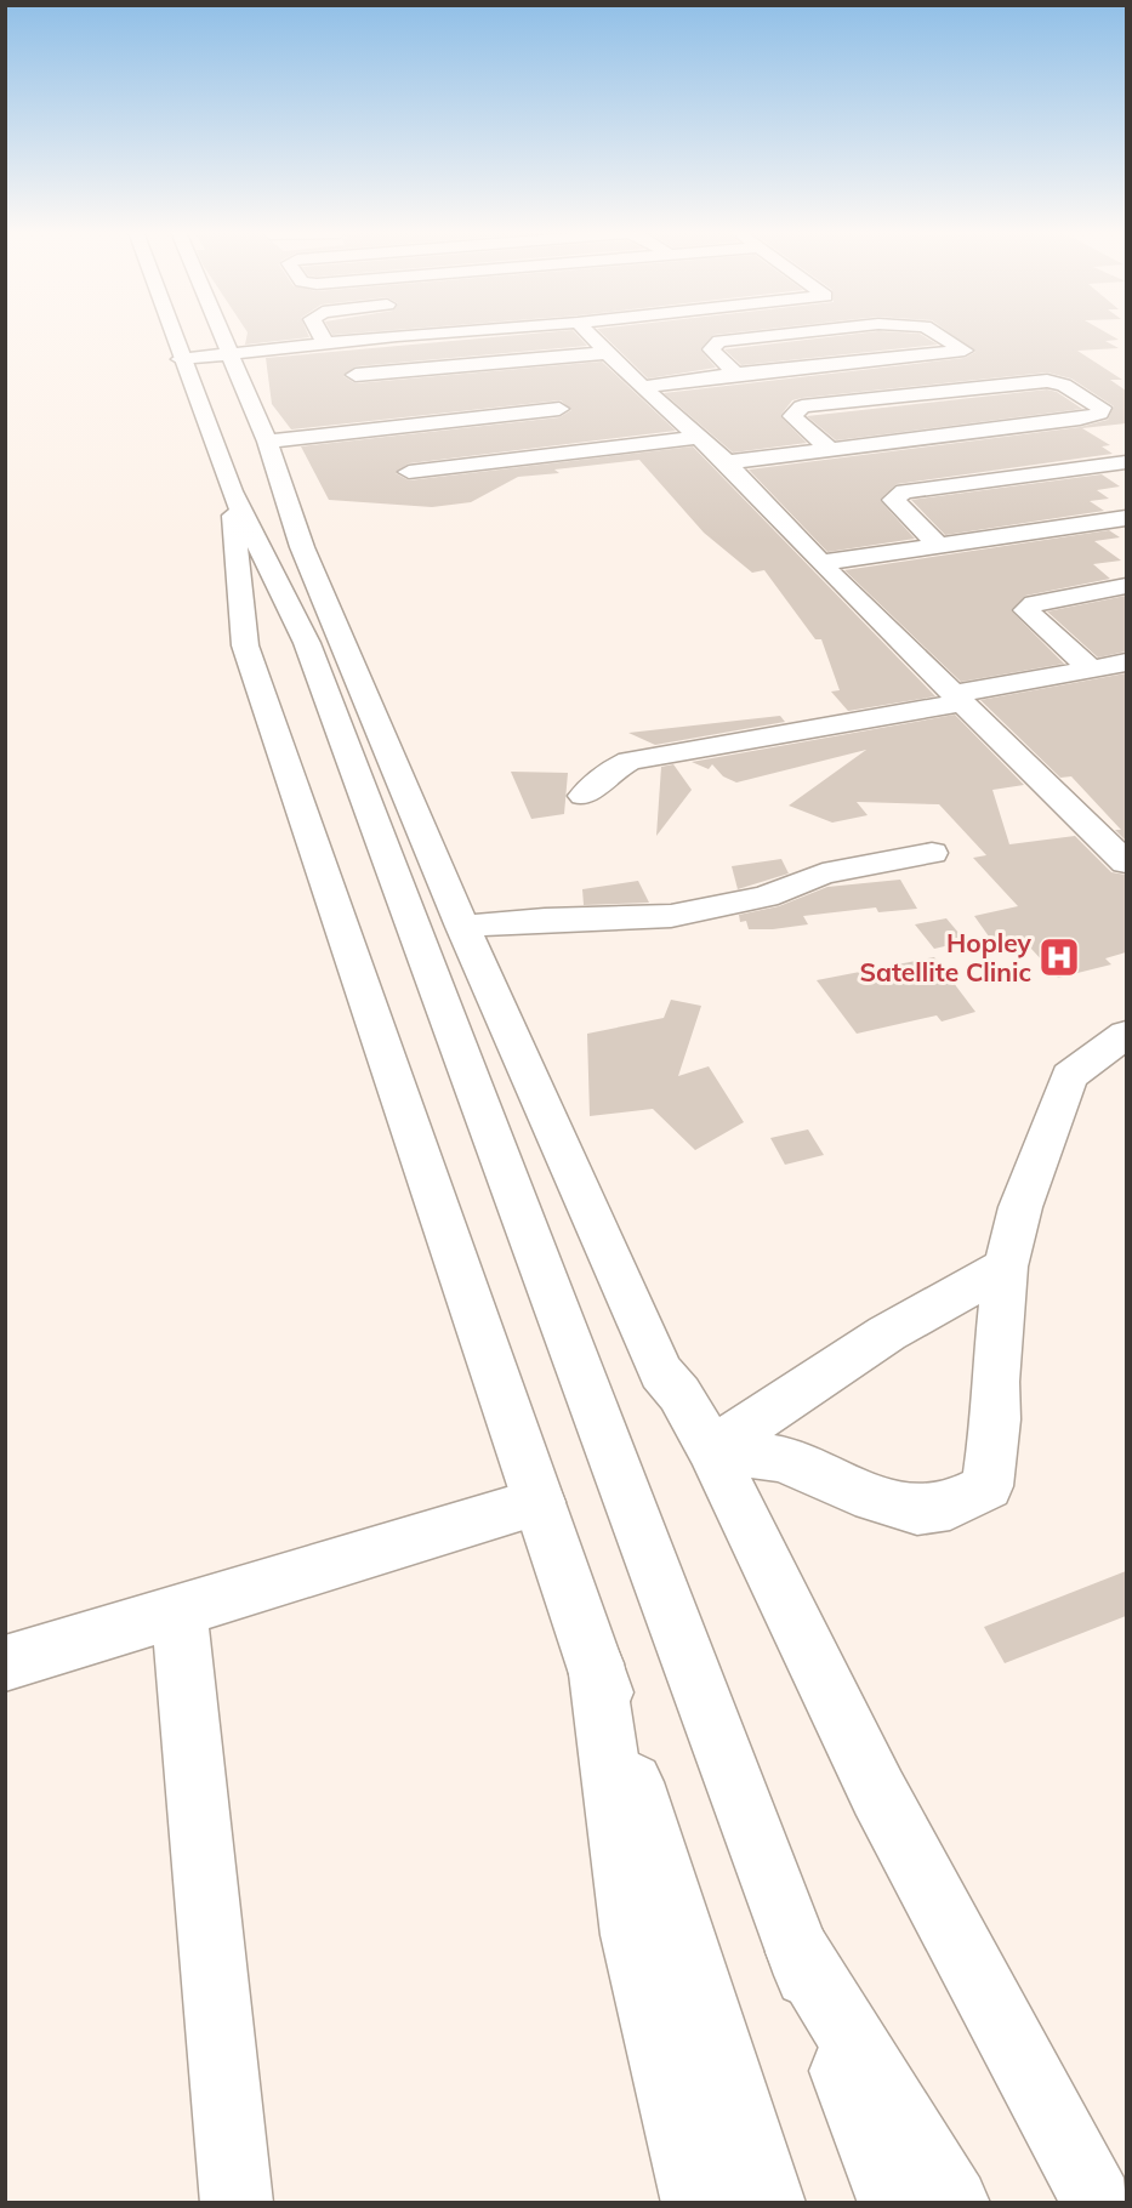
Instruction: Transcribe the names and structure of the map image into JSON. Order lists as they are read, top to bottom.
{
  "places": {
    "hospital": ["Hopley Satellite Clinic"]
  }
}
